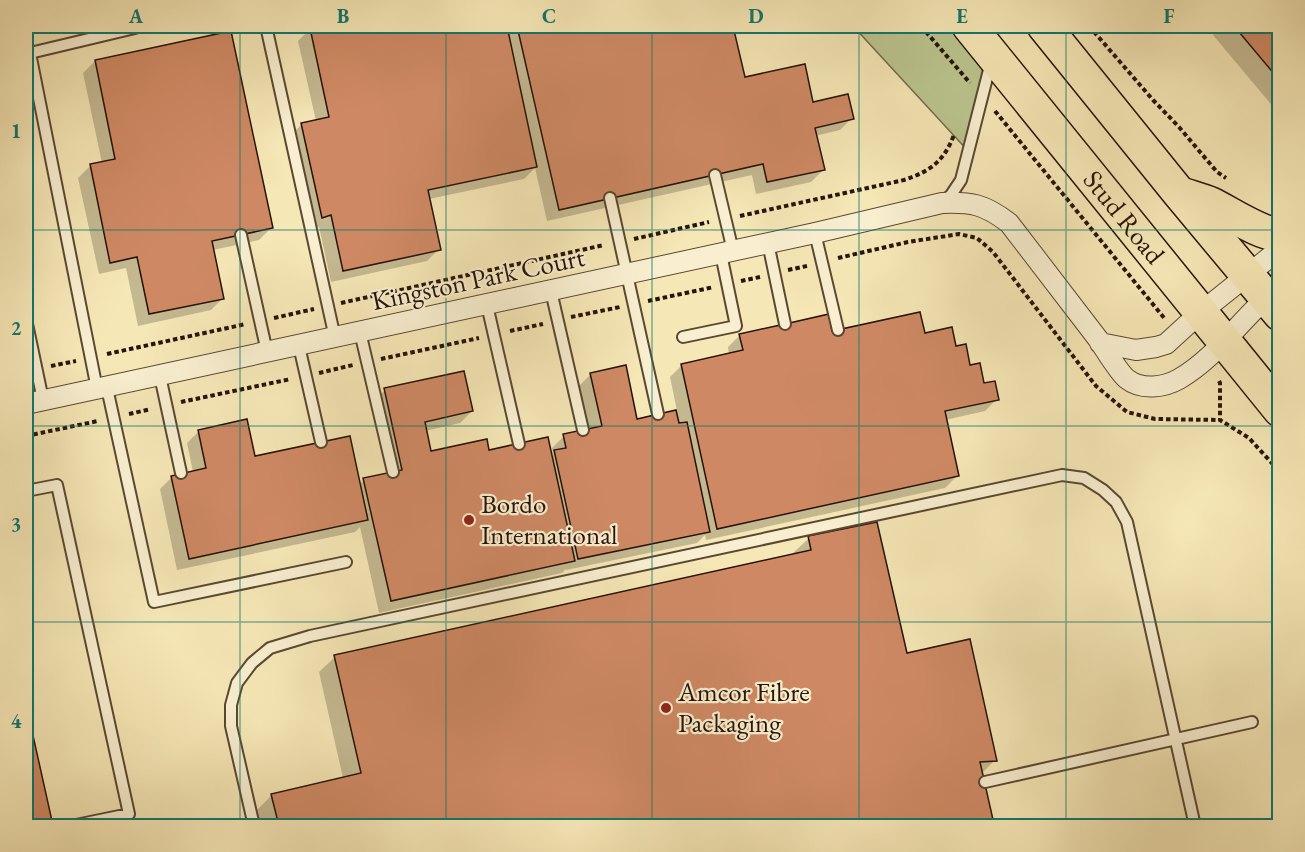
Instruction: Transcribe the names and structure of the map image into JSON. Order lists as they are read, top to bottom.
{
  "streets": {
    "highway": ["Stud Road"],
    "street": ["Kingston Park Court"]
  },
  "crossings": [
    ["Stud Road", "Kingston Park Court"]
  ],
  "places": ["Bordo International", "Amcor Fibre Packaging"],
  "grid": {
    "columns": [
      "A",
      "B",
      "C",
      "D",
      "E",
      "F"
    ],
    "rows": [
      "1",
      "2",
      "3",
      "4"
    ]
  }
}
